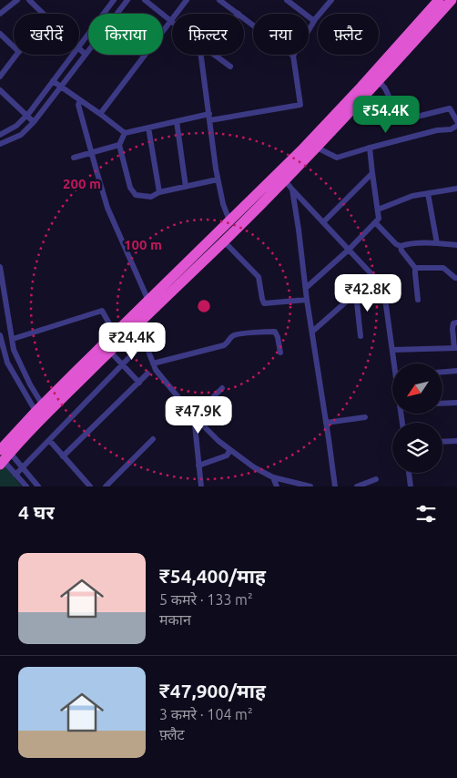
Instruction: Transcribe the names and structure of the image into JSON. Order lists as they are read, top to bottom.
{
  "north": "bottom left",
  "page": {
    "chip": [
      "खरीदें",
      "किराया",
      "फ़िल्टर",
      "नया",
      "फ़्लैट"
    ],
    "price": [
      "₹54.4K",
      "₹42.8K",
      "₹24.4K",
      "₹47.9K"
    ],
    "heading": "4 घर",
    "list": [
      {
        "name": "₹54,400/माह",
        "note": "5 कमरे · 133 m² · मकान"
      },
      {
        "name": "₹47,900/माह",
        "note": "3 कमरे · 104 m² · फ़्लैट"
      }
    ]
  },
  "rings": ["200 m", "100 m"]
}
